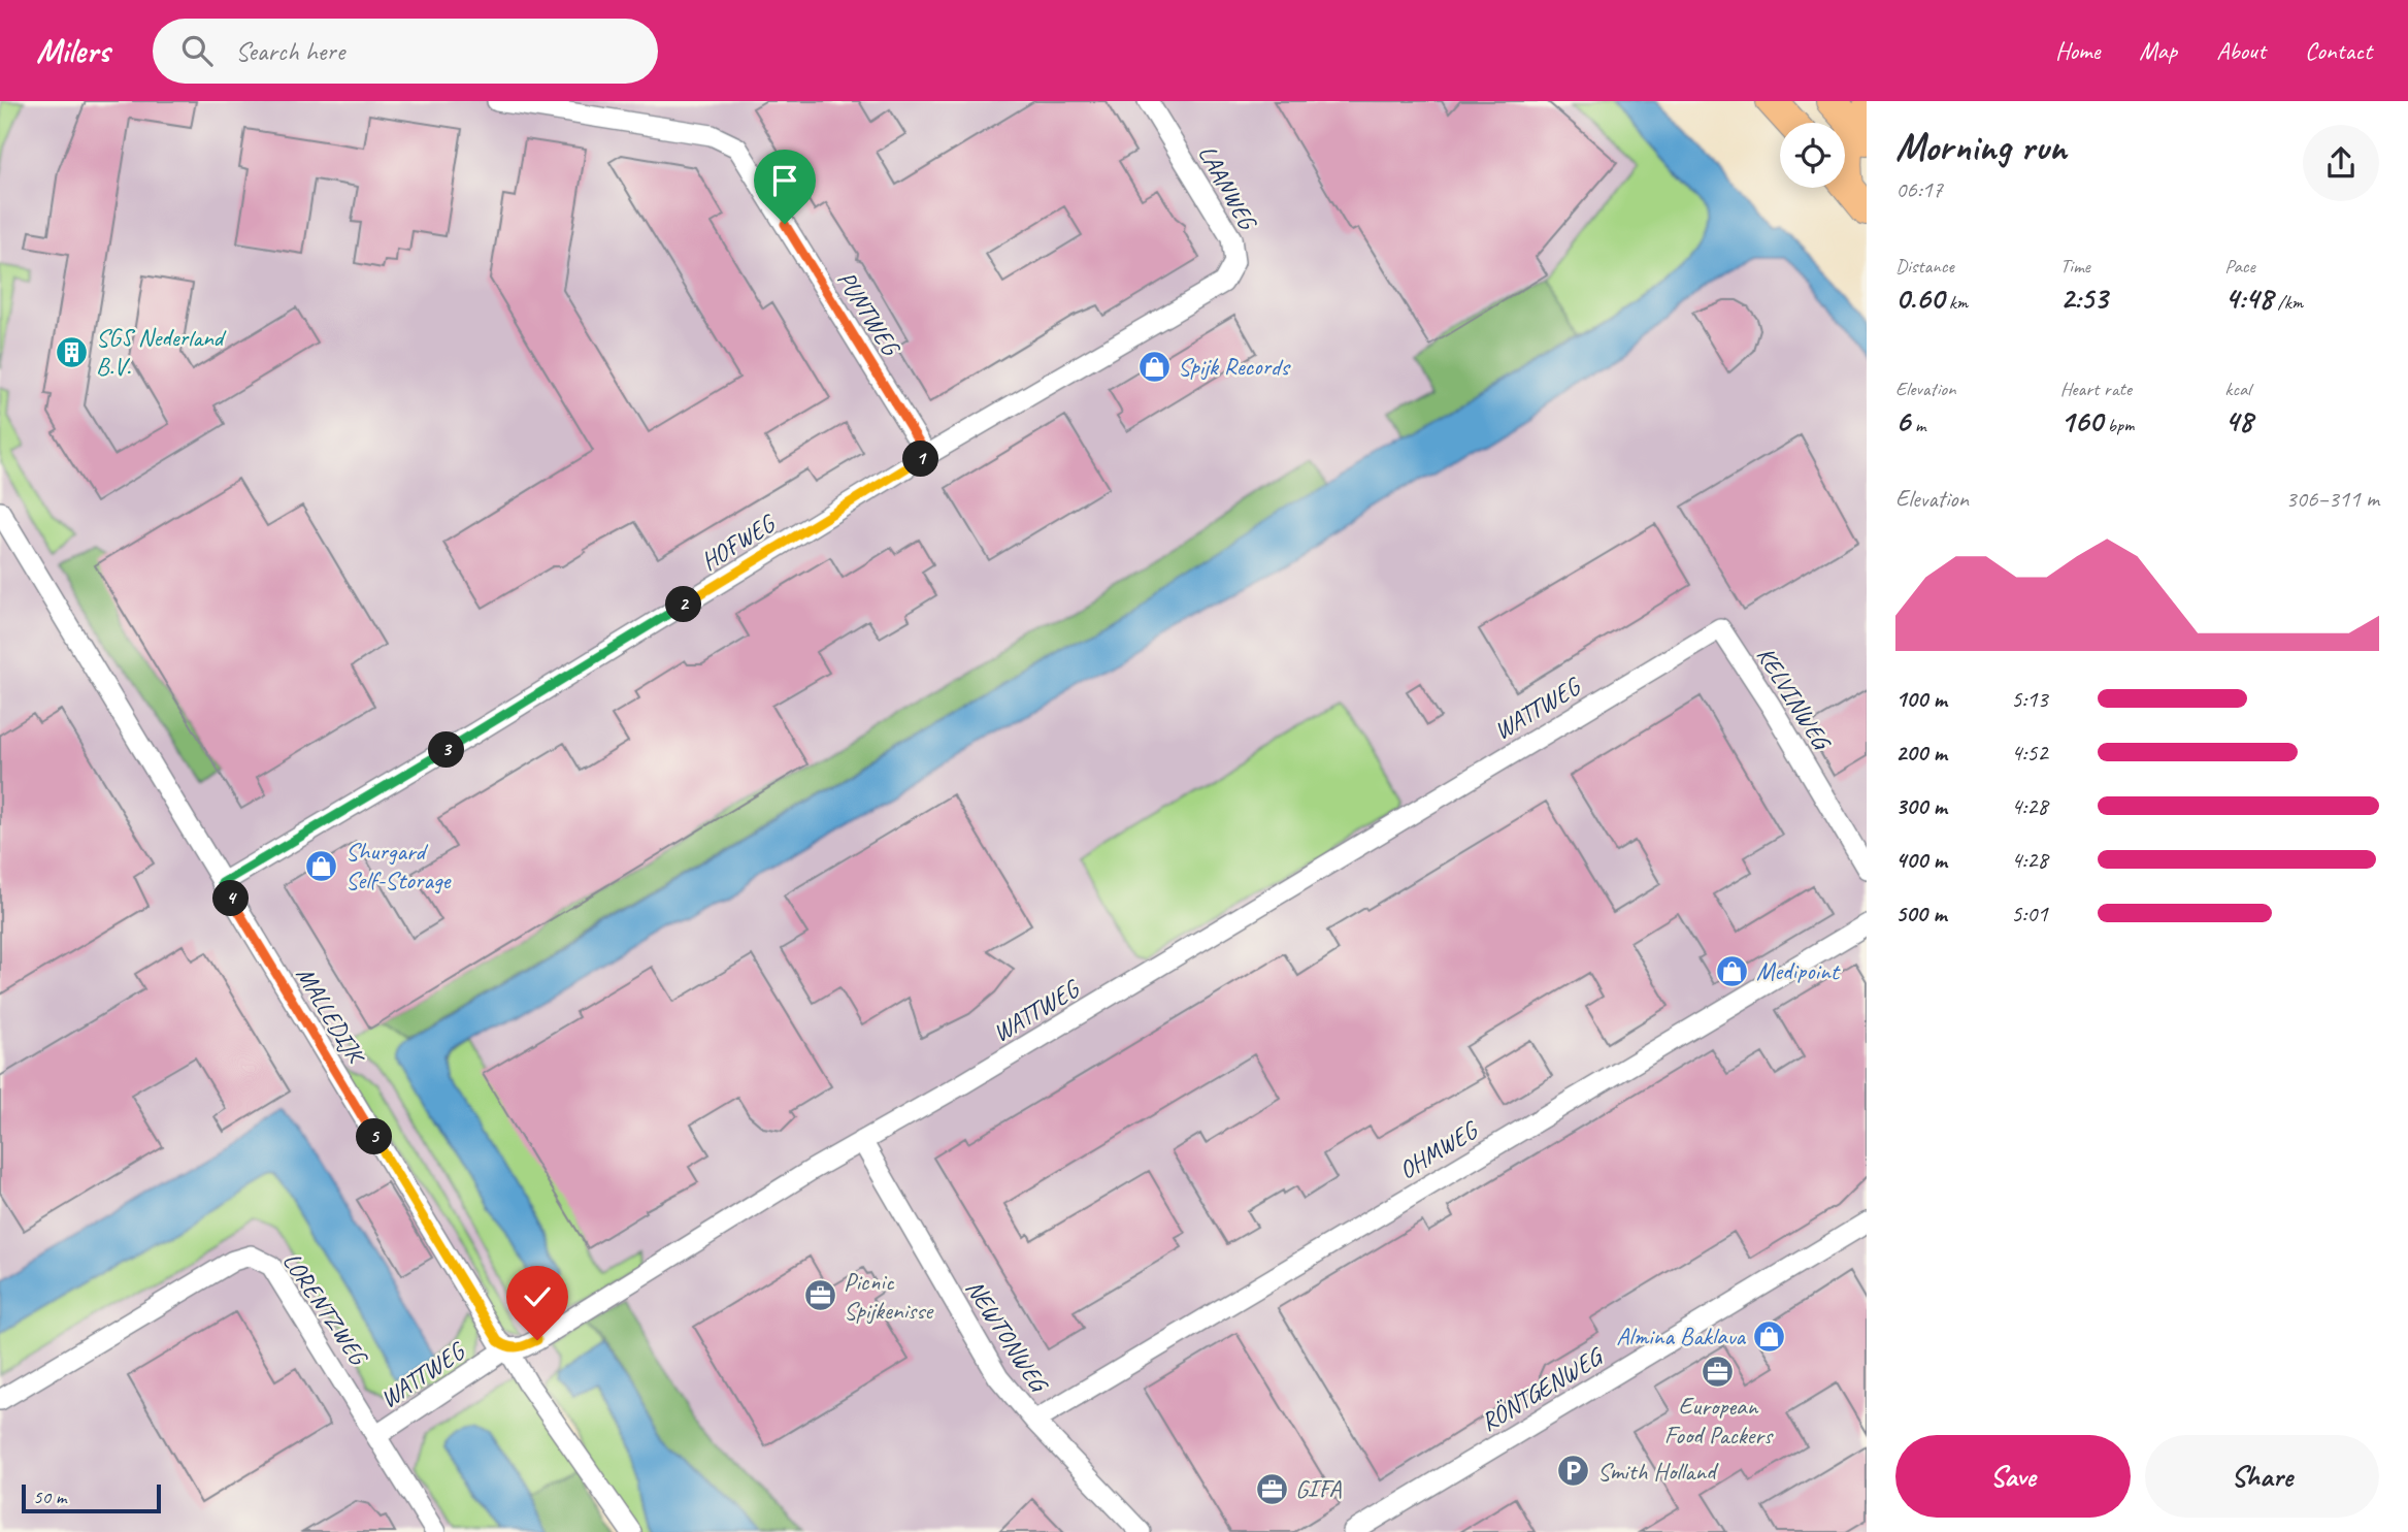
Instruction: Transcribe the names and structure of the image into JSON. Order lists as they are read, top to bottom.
{
  "streets": {
    "street": [
      "LAANWEG",
      "PUNTWEG",
      "HOFWEG",
      "KELVINWEG",
      "WATTWEG",
      "MALLEDIJK",
      "OHMWEG",
      "LORENTZWEG",
      "NEWTONWEG",
      "RÖNTGENWEG"
    ]
  },
  "crossings": [
    ["LAANWEG", "HOFWEG"],
    ["PUNTWEG", "HOFWEG"],
    ["HOFWEG", "MALLEDIJK"],
    ["KELVINWEG", "WATTWEG"],
    ["WATTWEG", "MALLEDIJK"],
    ["WATTWEG", "LORENTZWEG"],
    ["WATTWEG", "NEWTONWEG"],
    ["OHMWEG", "NEWTONWEG"]
  ],
  "places": {
    "building": ["SGS Nederland B.V."],
    "shop": [
      "Spijk Records",
      "Shurgard Self-Storage",
      "Medipoint",
      "Almina Baklava"
    ],
    "office": ["Picnic Spijkenisse", "European Food Packers", "GIFA"],
    "parking": ["Smith Holland"]
  },
  "scale_bar": "50 m",
  "page": {
    "header": "Milers",
    "search": "Search here",
    "nav": [
      "Home",
      "Map",
      "About",
      "Contact"
    ],
    "heading": ["Morning run", "06:17"],
    "stats": [
      ["Distance", "0.60 km"],
      ["Time", "2:53"],
      ["Pace", "4:48 /km"],
      ["Elevation", "6 m"],
      ["Heart rate", "160 bpm"],
      ["kcal", "48"]
    ],
    "pins": [
      "1",
      "2",
      "3",
      "4",
      "5"
    ],
    "chart": ["Elevation", "306–311 m"],
    "list": [
      {
        "name": "100 m",
        "note": "5:13"
      },
      {
        "name": "200 m",
        "note": "4:52"
      },
      {
        "name": "300 m",
        "note": "4:28"
      },
      {
        "name": "400 m",
        "note": "4:28"
      },
      {
        "name": "500 m",
        "note": "5:01"
      }
    ],
    "buttons": ["Save", "Share"],
    "scale": "50 m"
  }
}
